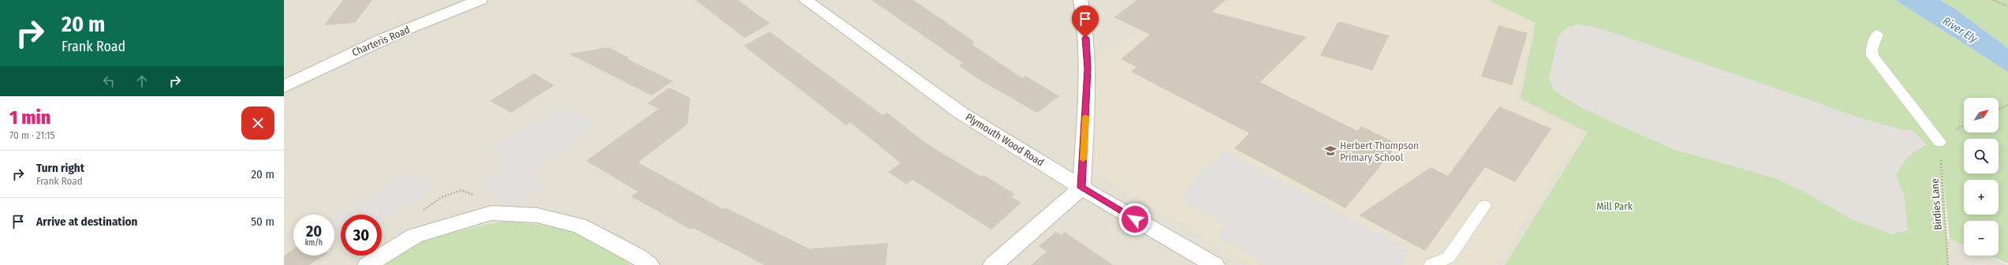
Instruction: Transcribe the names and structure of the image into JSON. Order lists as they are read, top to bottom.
{
  "streets": {
    "street": ["Charteris Road", "Plymouth Wood Road"],
    "path": ["Birdies Lane"]
  },
  "water": ["River Ely"],
  "parks": ["Mill Park"],
  "places": {
    "school or university": ["Herbert Thompson Primary School"]
  },
  "north": "top right",
  "page": {
    "turn": ["20 m", "Frank Road"],
    "heading": ["1 min", "70 m · 21:15"],
    "map_buttons": ["+", "−"],
    "list": [
      {
        "name": "Turn right",
        "note": "Frank Road",
        "value": "20 m"
      },
      {
        "name": "Arrive at destination",
        "value": "50 m"
      }
    ],
    "speed": "20 km/h",
    "limit": "30"
  }
}
